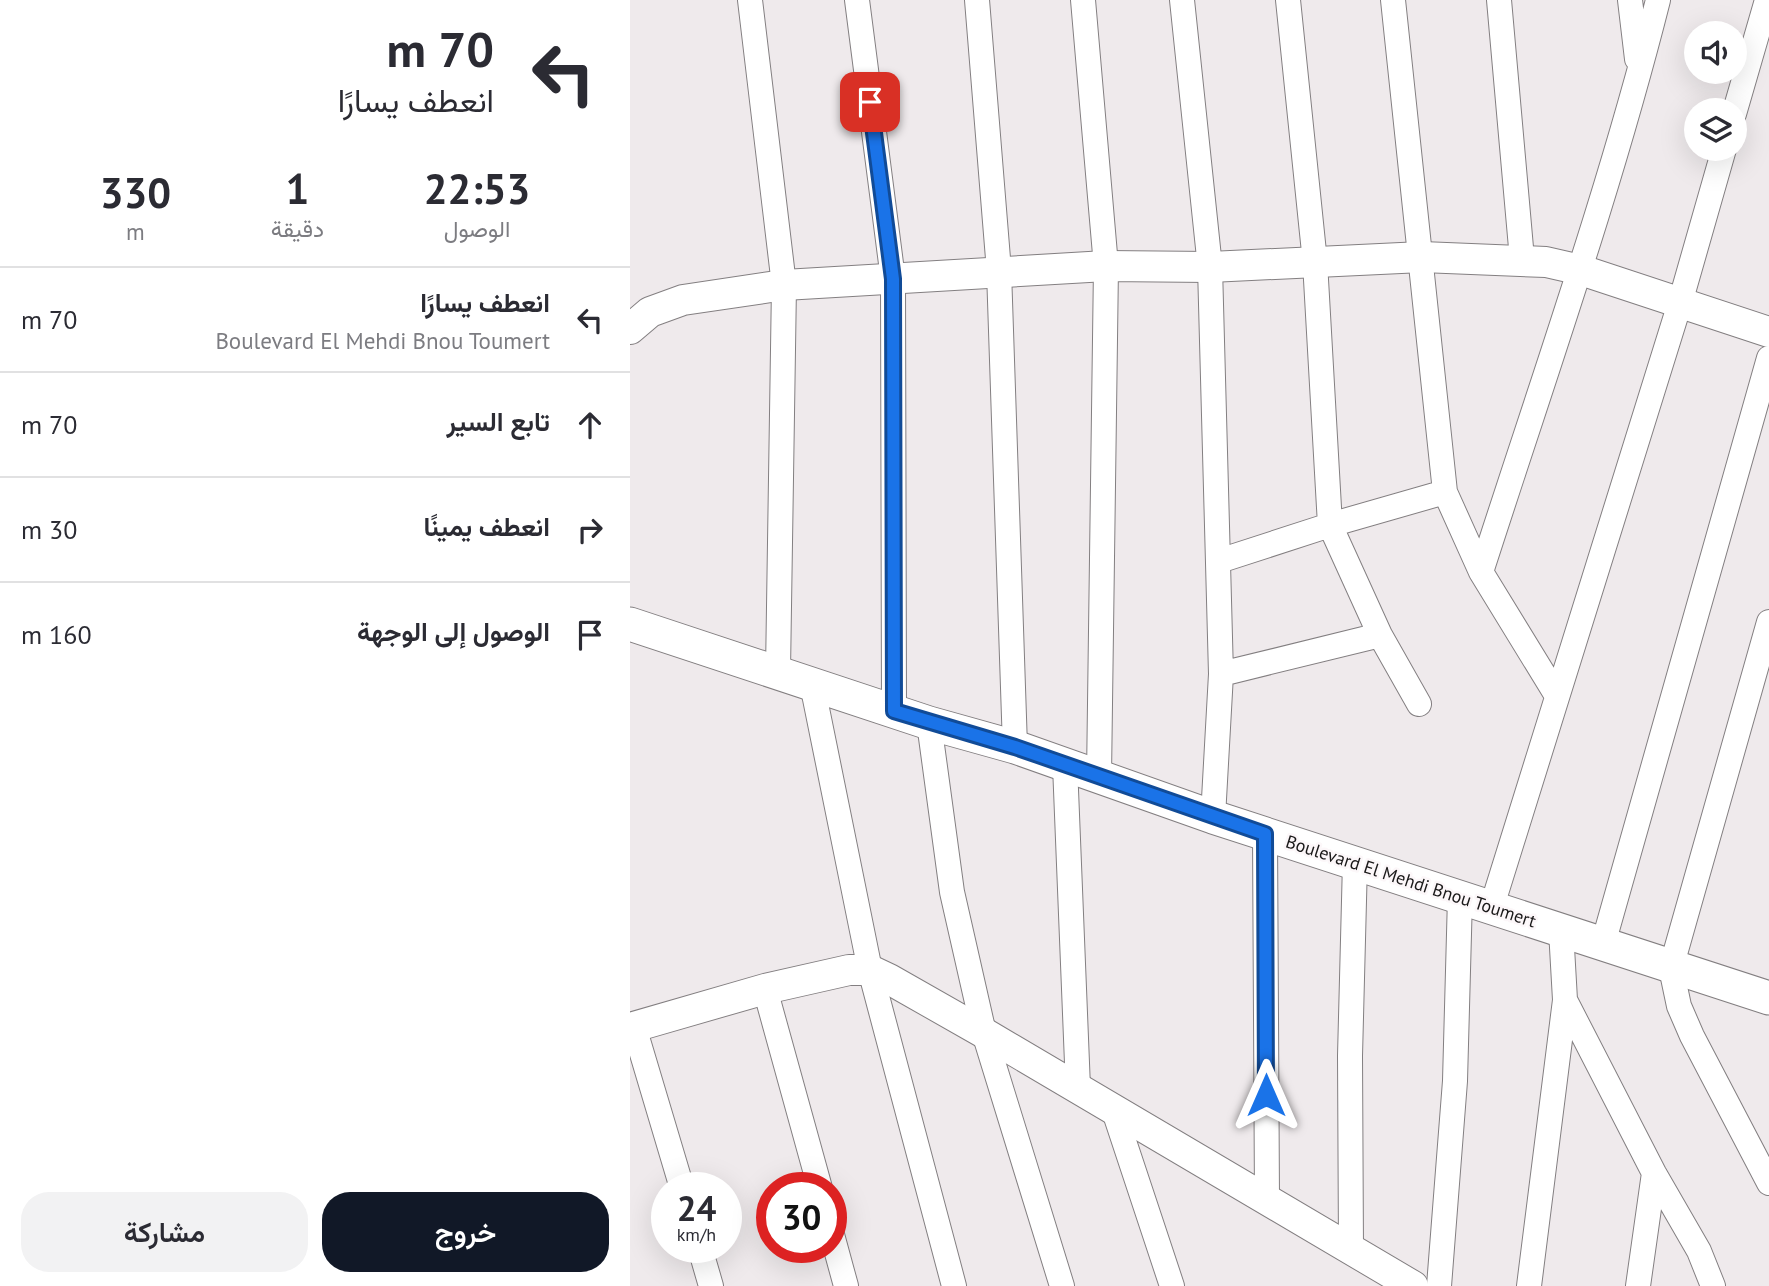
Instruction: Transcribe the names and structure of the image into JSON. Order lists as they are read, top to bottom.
{
  "streets": {
    "main road": ["Boulevard El Mehdi Bnou Toumert"]
  },
  "page": {
    "turn": ["70 m", "انعطف يسارًا"],
    "eta": [
      "22:53",
      "الوصول",
      "1",
      "دقيقة",
      "330",
      "m"
    ],
    "list": [
      {
        "name": "انعطف يسارًا",
        "note": "Boulevard El Mehdi Bnou Toumert",
        "value": "70 m"
      },
      {
        "name": "تابع السير",
        "value": "70 m"
      },
      {
        "name": "انعطف يمينًا",
        "value": "30 m"
      },
      {
        "name": "الوصول إلى الوجهة",
        "value": "160 m"
      }
    ],
    "speed": "24 km/h",
    "limit": "30",
    "buttons": ["خروج", "مشاركة"]
  }
}
